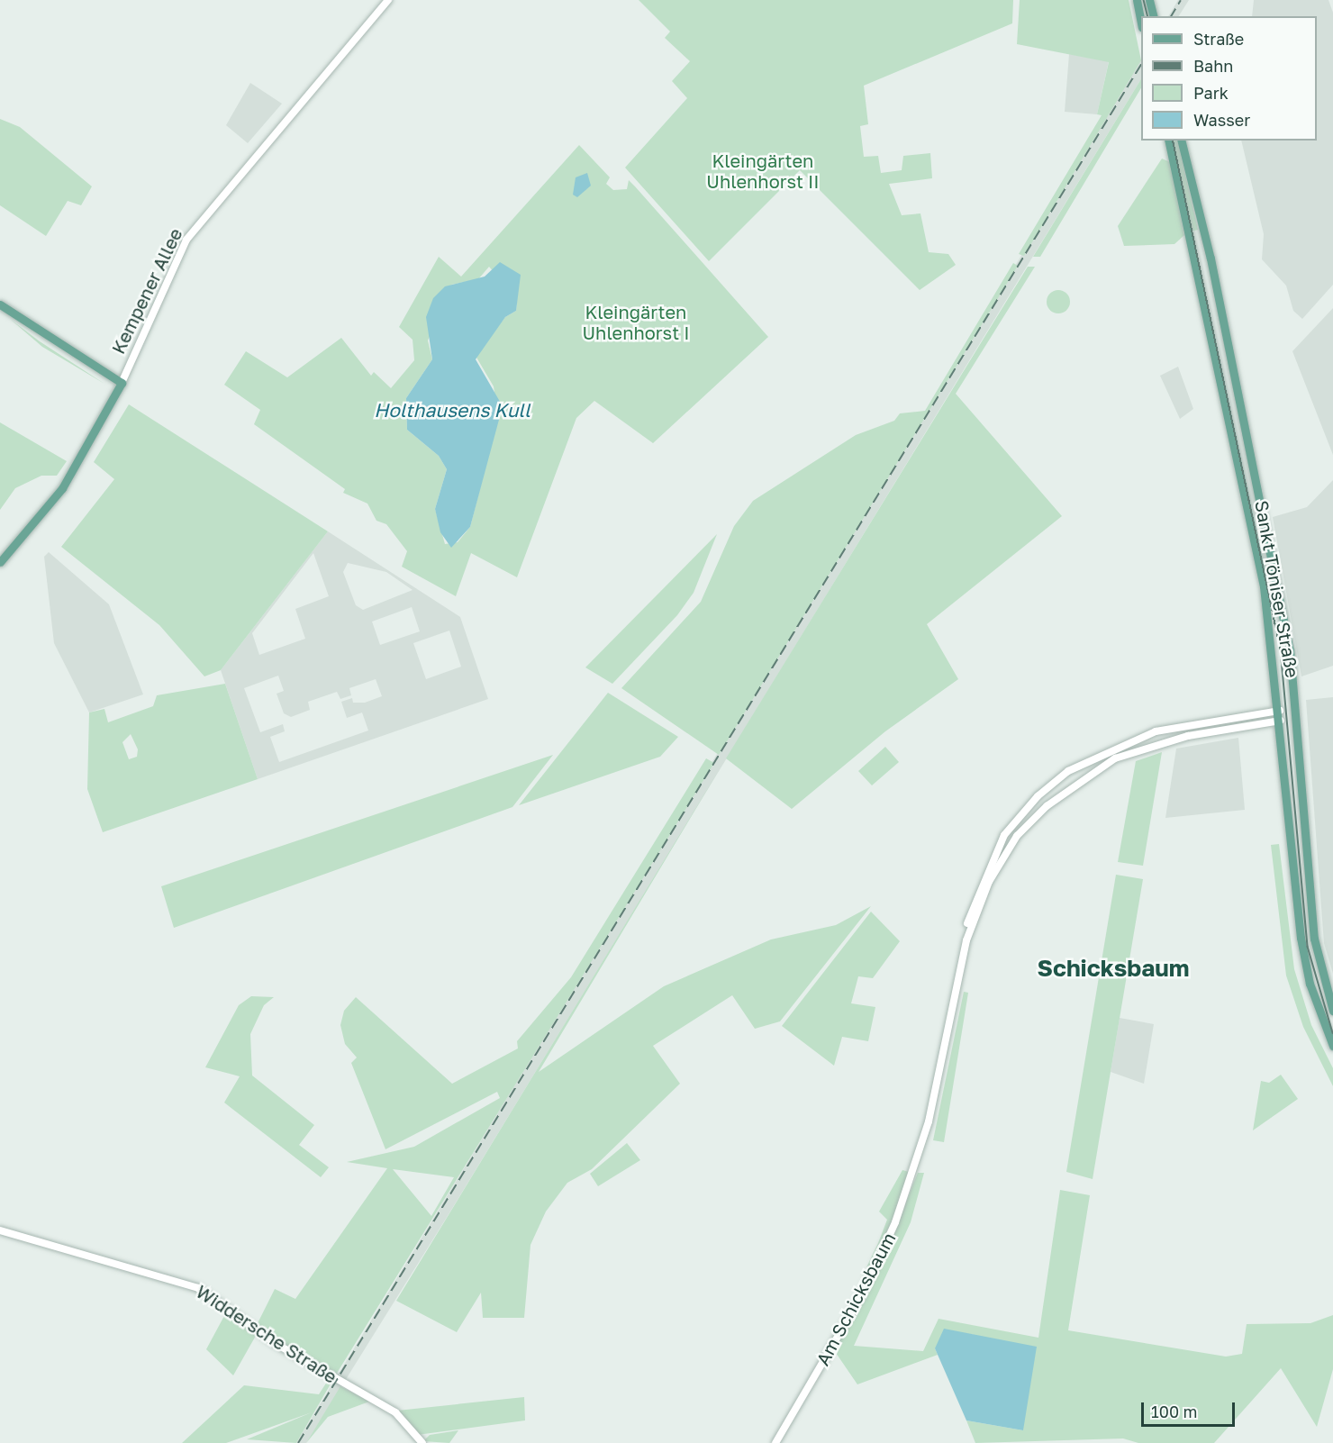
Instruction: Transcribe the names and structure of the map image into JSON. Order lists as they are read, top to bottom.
{
  "streets": {
    "main road": ["Kempener Allee", "Sankt Töniser Straße"],
    "street": ["Am Schicksbaum", "Widdersche Straße"]
  },
  "crossings": [
    ["Sankt Töniser Straße", "Am Schicksbaum"]
  ],
  "districts": ["Schicksbaum"],
  "water": ["Holthausens Kull"],
  "parks": ["Kleingärten Uhlenhorst II", "Kleingärten Uhlenhorst I"],
  "legend": [
    "Straße",
    "Bahn",
    "Park",
    "Wasser"
  ],
  "scale_bar": "100 m"
}
